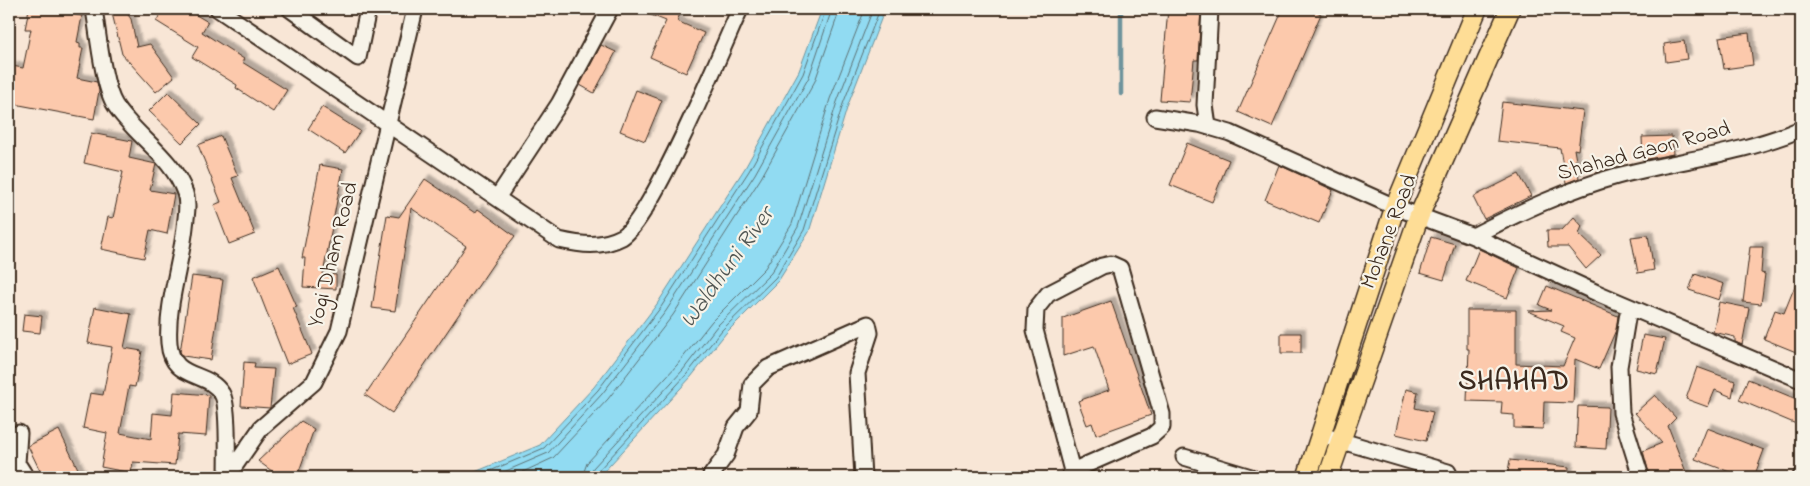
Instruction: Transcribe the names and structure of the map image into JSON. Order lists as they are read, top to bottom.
{
  "streets": {
    "main road": ["Mohane Road"],
    "street": ["Shahad Gaon Road", "Yogi Dham Road"]
  },
  "districts": ["SHAHAD"],
  "water": ["Waldhuni River"]
}
